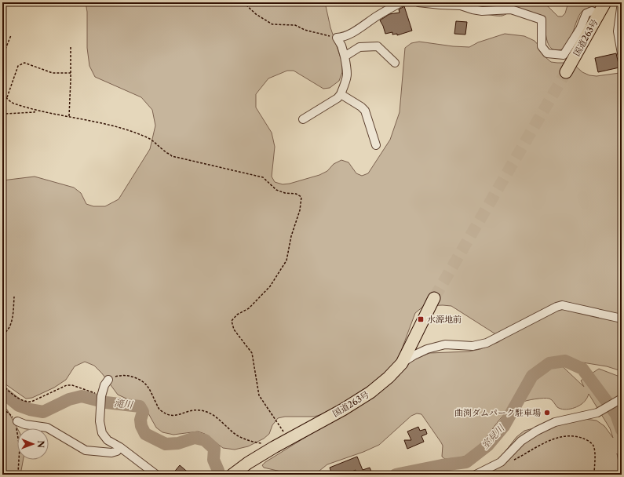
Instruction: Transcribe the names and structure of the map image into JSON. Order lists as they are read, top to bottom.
{
  "streets": {
    "highway": ["国道263号"]
  },
  "water": ["滝川", "室見川"],
  "places": {
    "transit": ["水源地前"],
    "other": ["曲渕ダムパーク駐車場"]
  },
  "north": "right"
}
